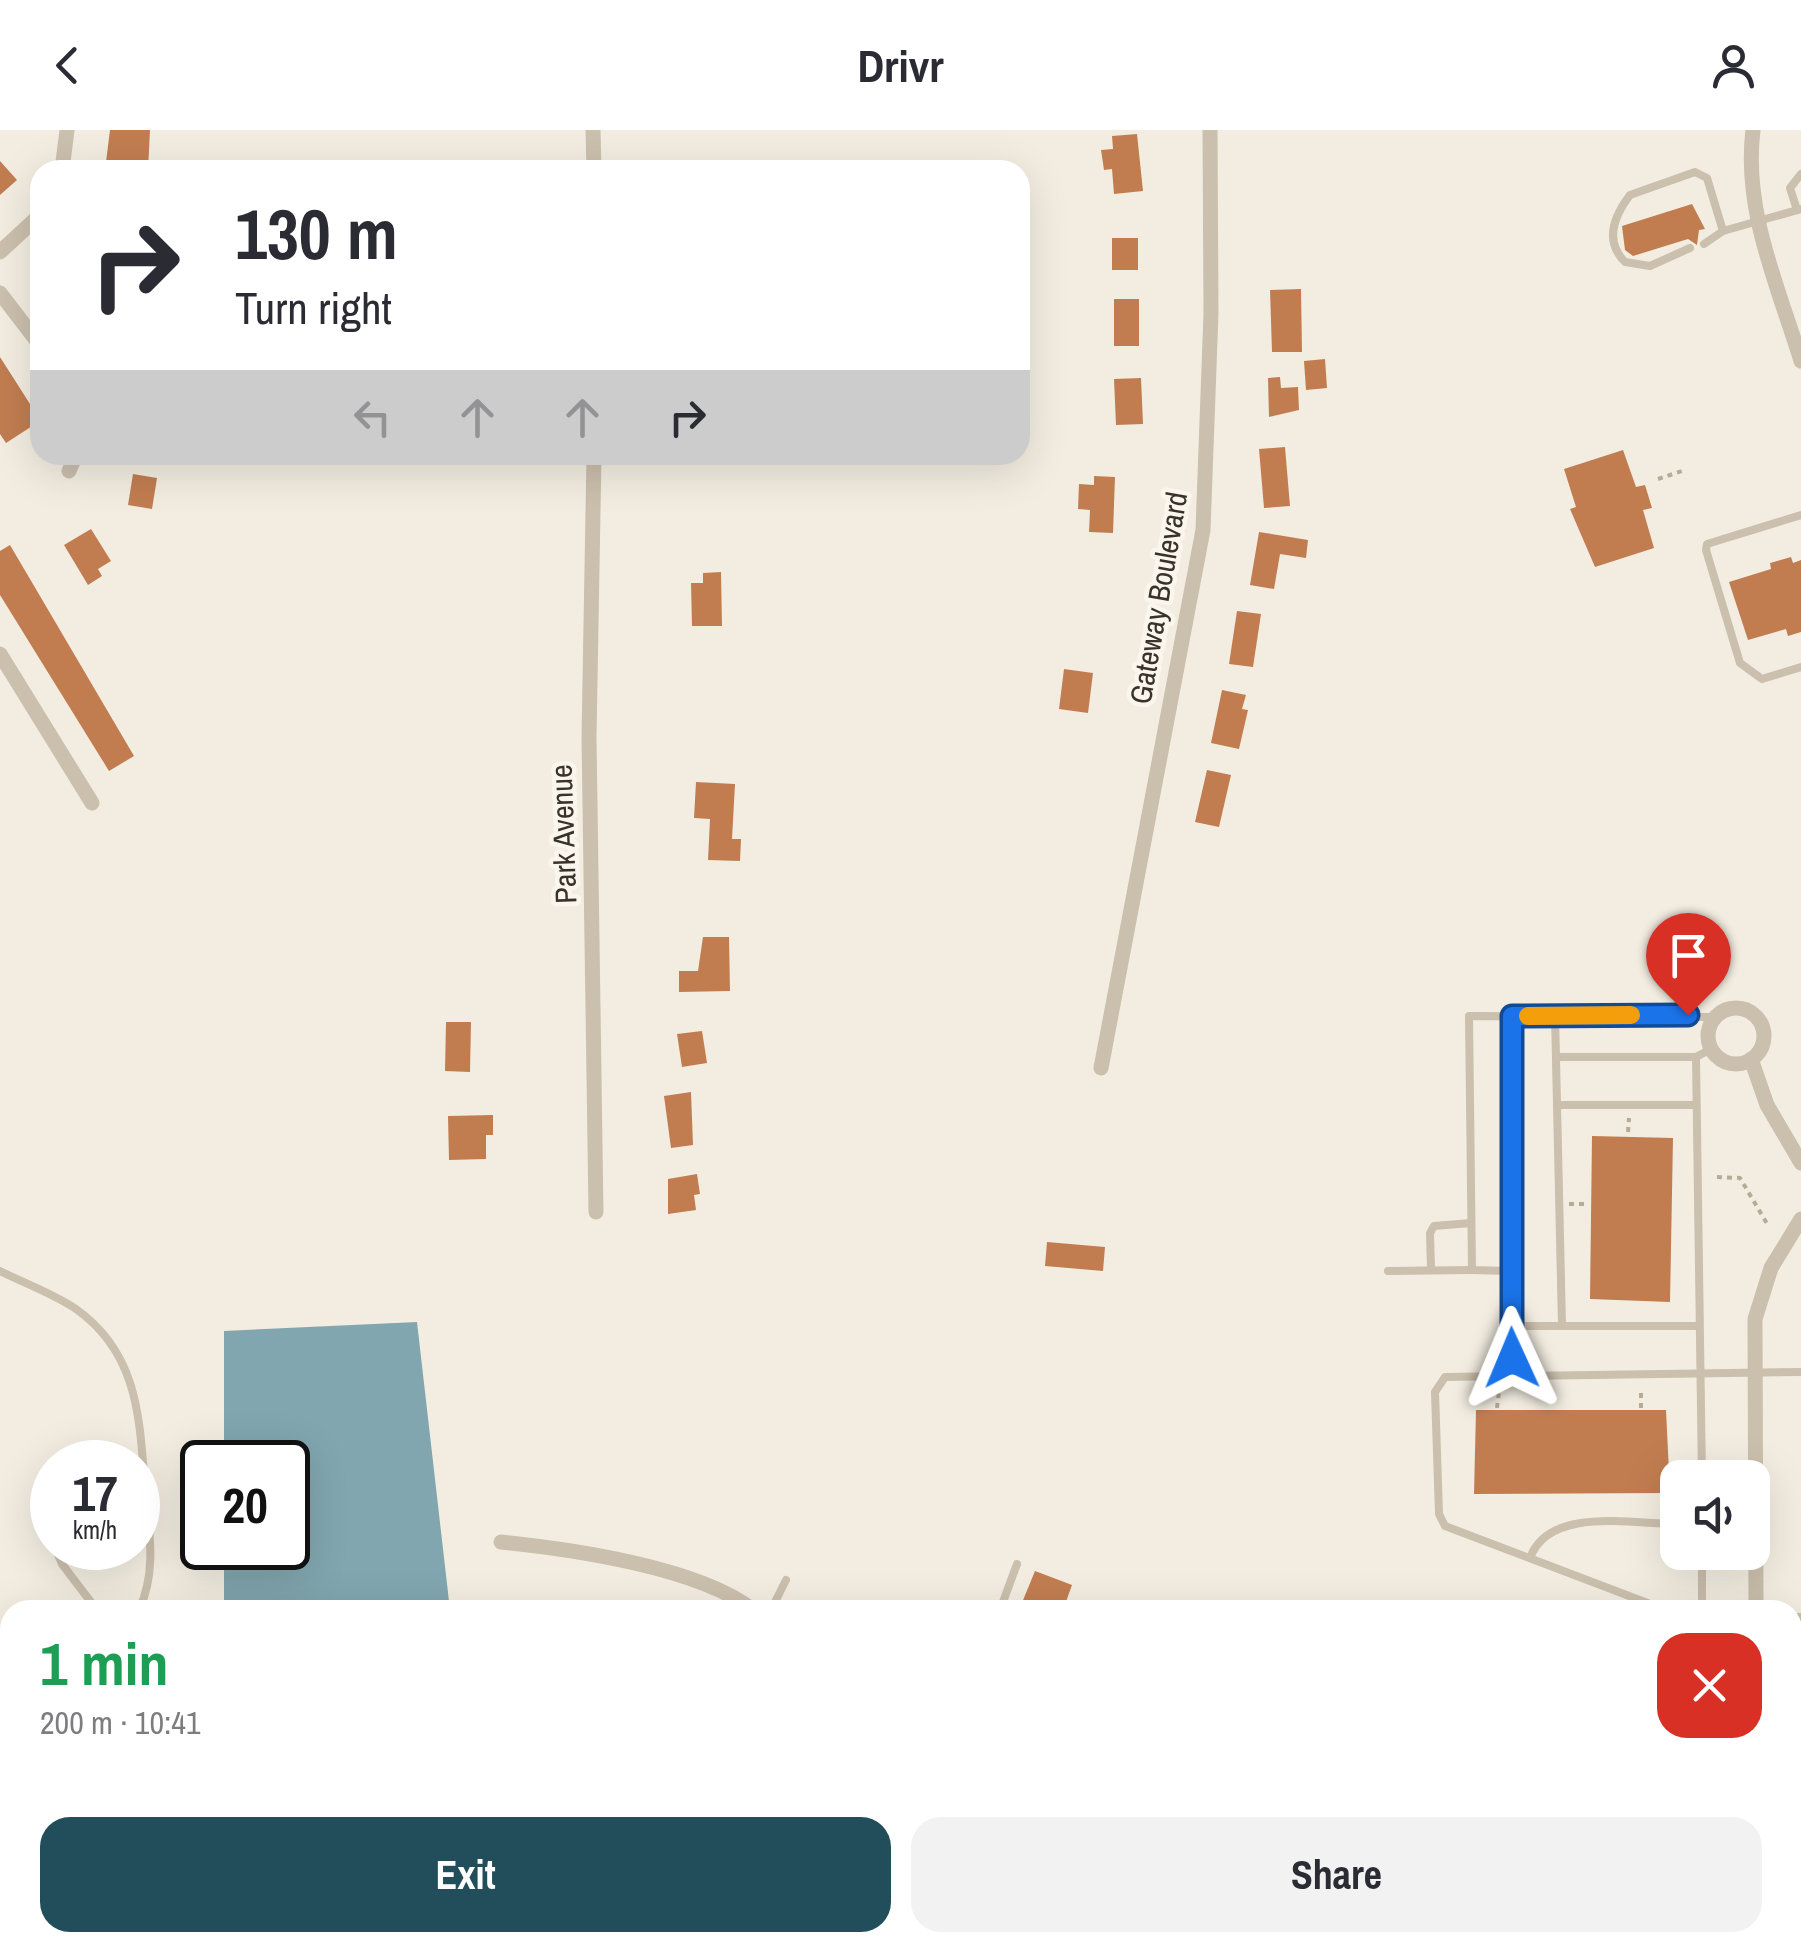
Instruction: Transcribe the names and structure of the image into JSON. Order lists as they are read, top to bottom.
{
  "streets": {
    "street": ["Gateway Boulevard", "Park Avenue"]
  },
  "page": {
    "header": "Drivr",
    "turn": ["130 m", "Turn right"],
    "speed": "17 km/h",
    "limit": "20",
    "heading": ["1 min", "200 m · 10:41"],
    "buttons": ["Exit", "Share"]
  }
}
